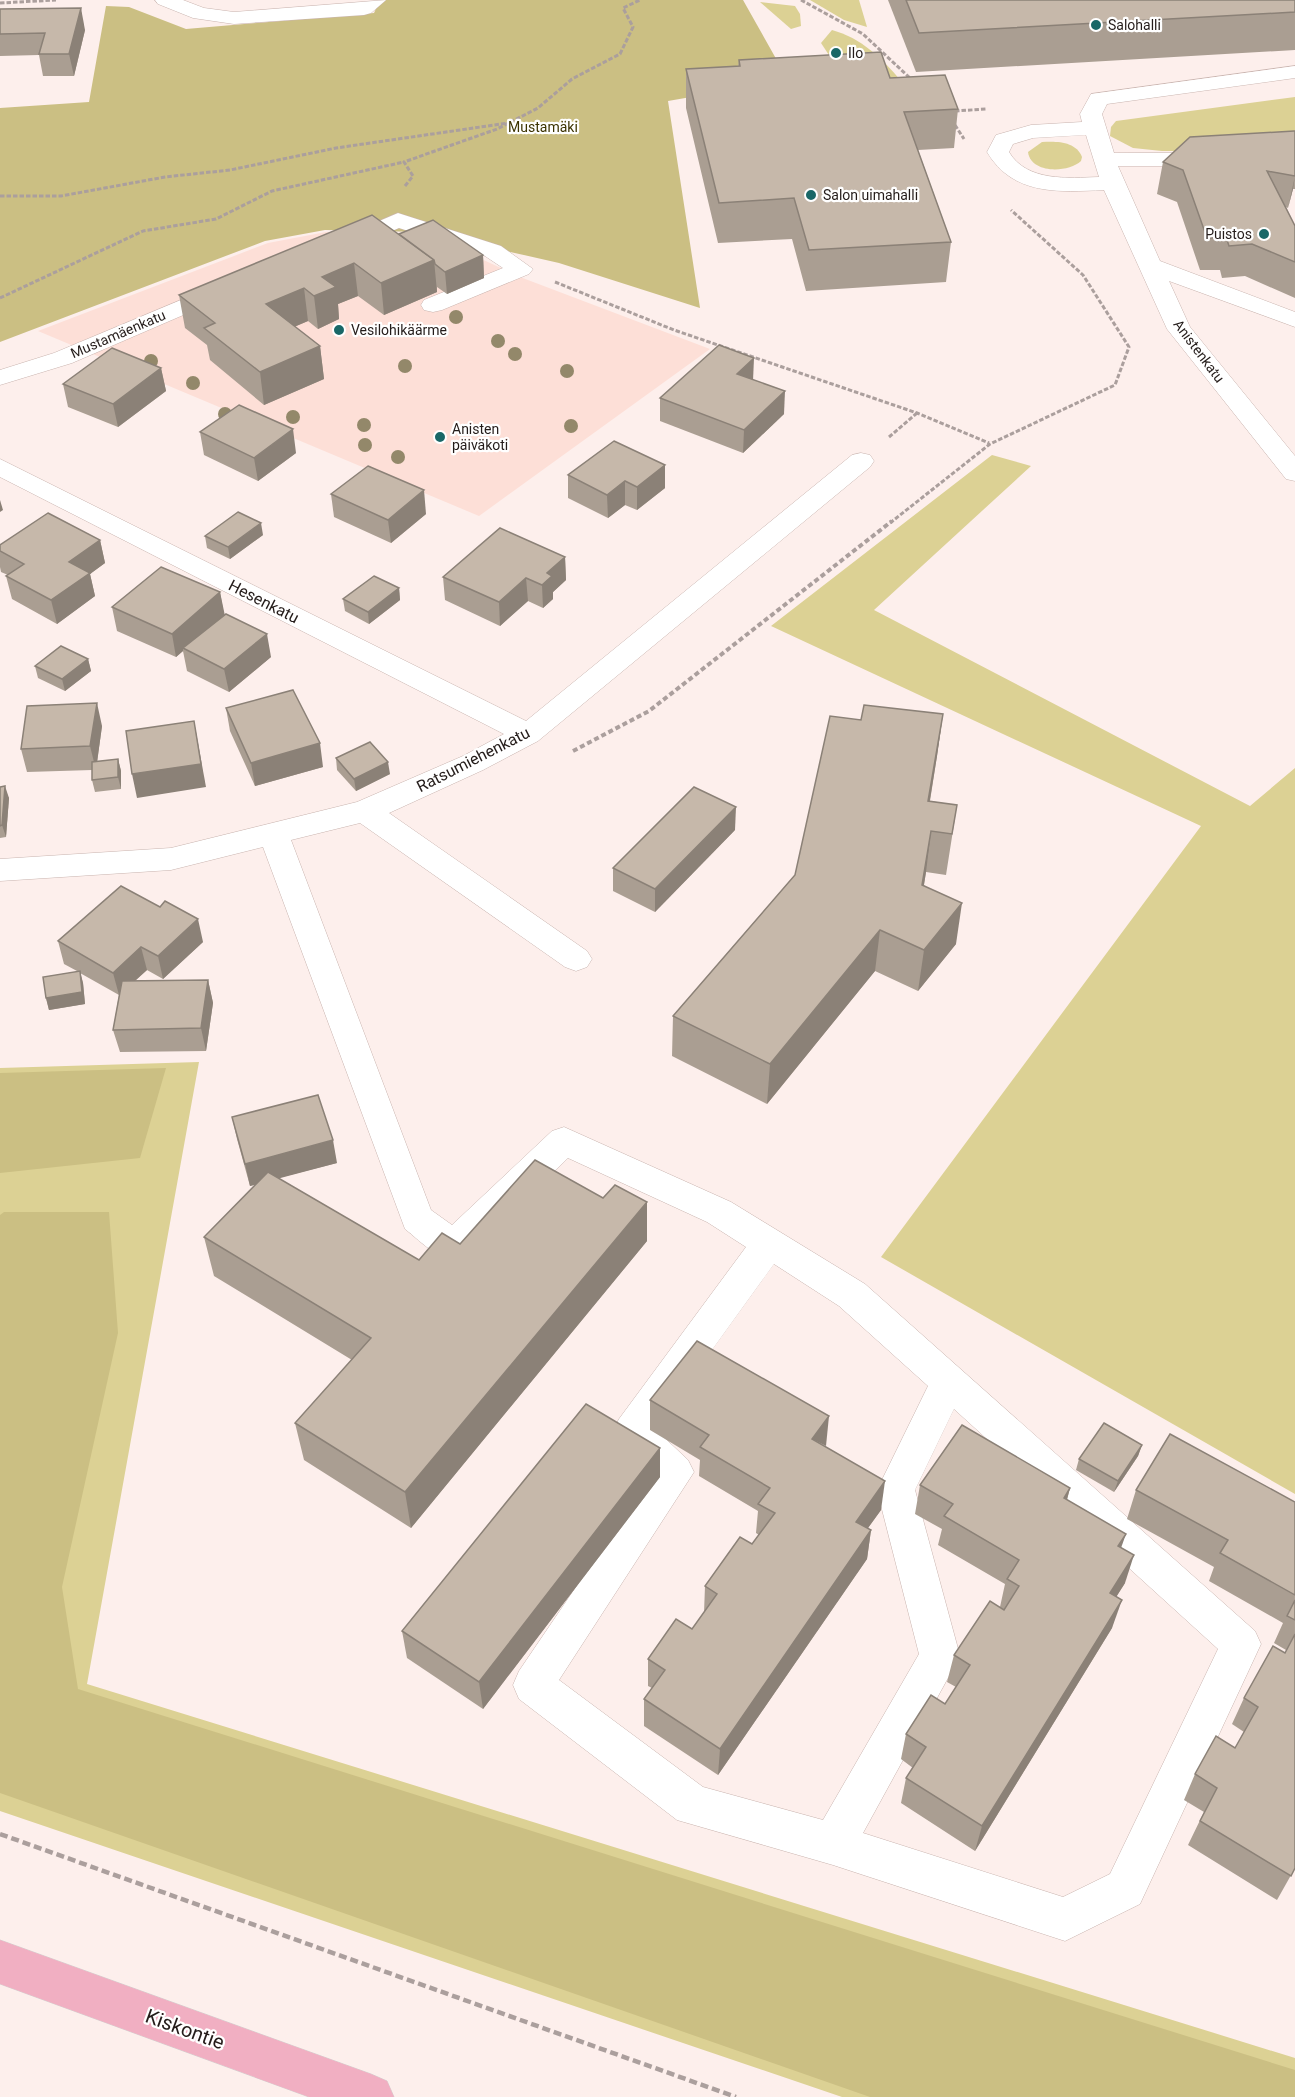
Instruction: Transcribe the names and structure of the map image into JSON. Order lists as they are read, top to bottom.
{
  "streets": {
    "main road": ["Kiskontie"],
    "street": [
      "Mustamäenkatu",
      "Anistenkatu",
      "Hesenkatu",
      "Ratsumiehenkatu"
    ]
  },
  "crossings": [
    ["Hesenkatu", "Ratsumiehenkatu"]
  ],
  "parks": ["Mustamäki"],
  "places": [
    "Salohalli",
    "Ilo",
    "Salon uimahalli",
    "Puistos",
    "Vesilohikäärme",
    "Anisten päiväkoti"
  ]
}
